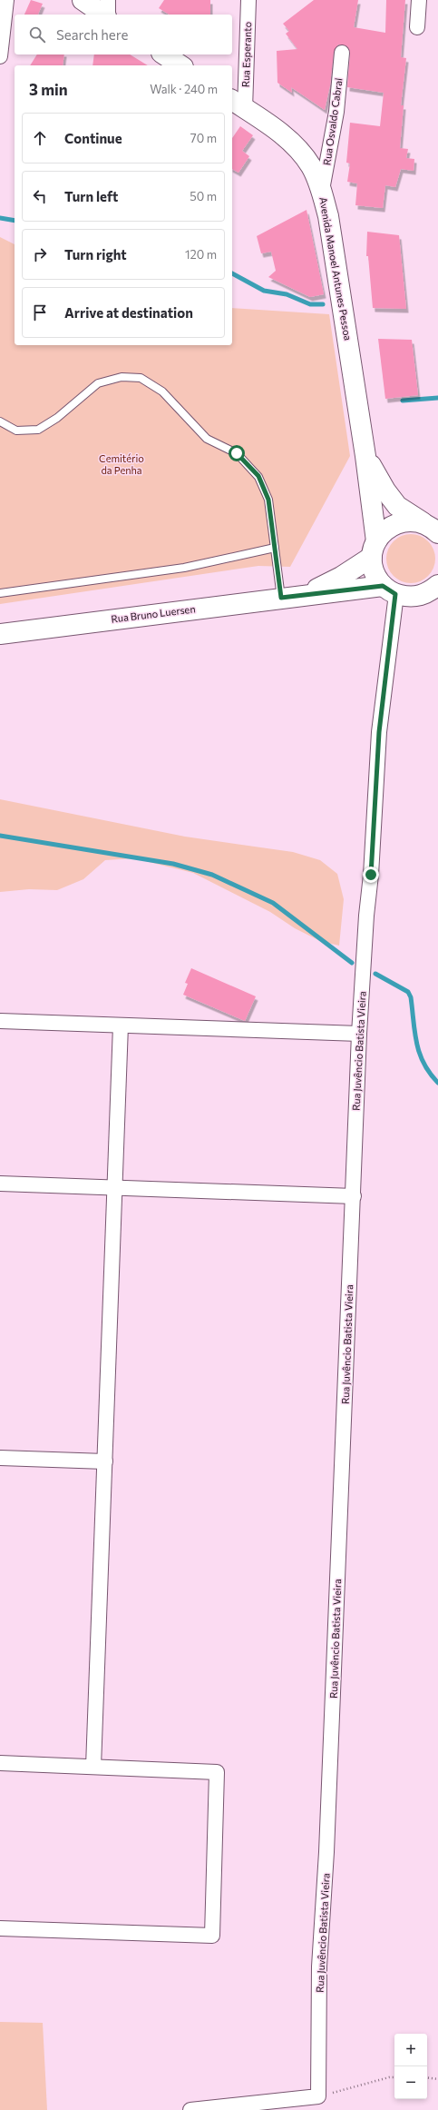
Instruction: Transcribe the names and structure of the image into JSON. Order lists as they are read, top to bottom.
{
  "streets": {
    "main road": ["Avenida Manoel Antunes Pessoa", "Rua Bruno Luersen"],
    "street": ["Rua Esperanto", "Rua Osvaldo Cabral", "Rua Juvêncio Batista Vieira"]
  },
  "crossings": [
    ["Rua Esperanto", "Avenida Manoel Antunes Pessoa"],
    ["Rua Osvaldo Cabral", "Avenida Manoel Antunes Pessoa"],
    ["Avenida Manoel Antunes Pessoa", "Rua Bruno Luersen"],
    ["Avenida Manoel Antunes Pessoa", "Rua Juvêncio Batista Vieira"],
    ["Rua Bruno Luersen", "Rua Juvêncio Batista Vieira"]
  ],
  "parks": ["Cemitério da Penha"],
  "page": {
    "search": "Search here",
    "heading": ["3 min", "Walk · 240 m"],
    "list": [
      ["Continue", "70 m"],
      ["Turn left", "50 m"],
      ["Turn right", "120 m"],
      "Arrive at destination"
    ],
    "map_buttons": ["+", "−"]
  }
}
